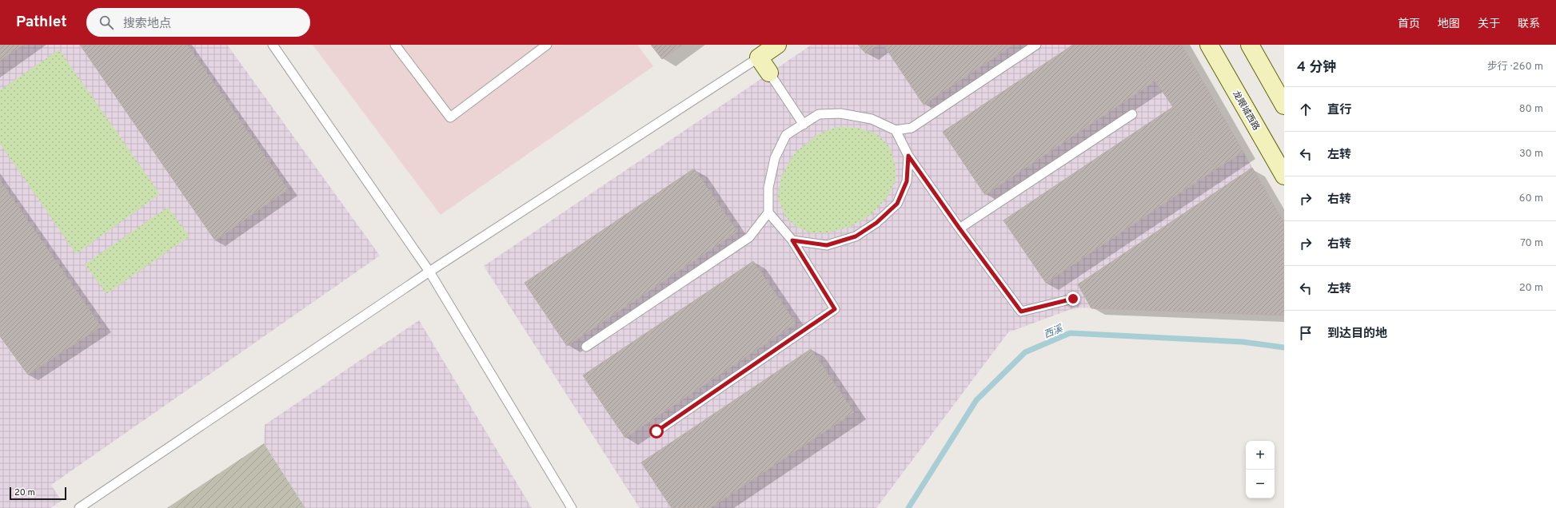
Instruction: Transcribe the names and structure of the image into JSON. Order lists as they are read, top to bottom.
{
  "streets": {
    "street": ["龙眼城西路"]
  },
  "water": ["西溪"],
  "scale_bar": "20 m",
  "page": {
    "header": "Pathlet",
    "search": "搜索地点",
    "nav": [
      "首页",
      "地图",
      "关于",
      "联系"
    ],
    "heading": ["4 分钟", "步行 · 260 m"],
    "list": [
      ["直行", "80 m"],
      ["左转", "30 m"],
      ["右转", "60 m"],
      ["右转", "70 m"],
      ["左转", "20 m"],
      "到达目的地"
    ],
    "map_buttons": ["+", "−"],
    "scale": "20 m"
  }
}
